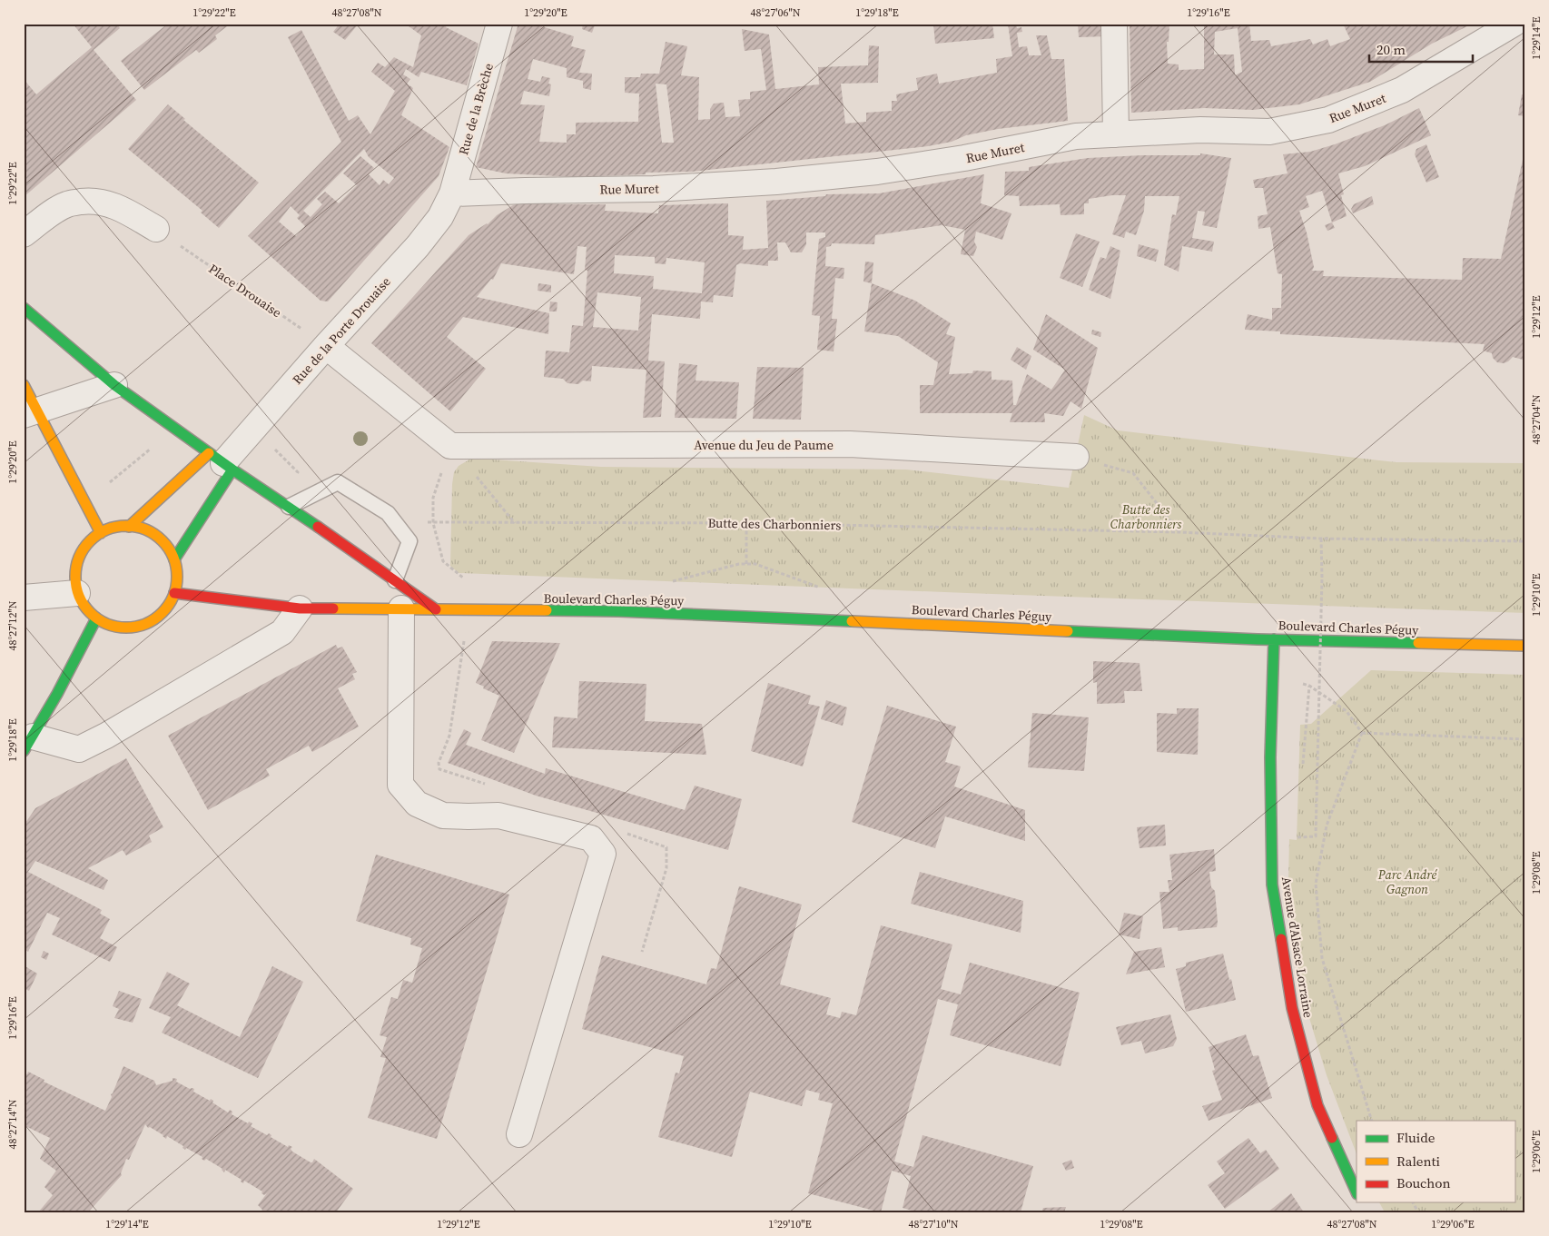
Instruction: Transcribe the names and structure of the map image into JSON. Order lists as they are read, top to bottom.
{
  "streets": {
    "main road": ["Boulevard Charles Péguy", "Avenue d'Alsace Lorraine"],
    "street": [
      "Rue Muret",
      "Rue de la Brèche",
      "Rue de la Porte Drouaise",
      "Avenue du Jeu de Paume"
    ],
    "path": ["Place Drouaise", "Butte des Charbonniers"]
  },
  "crossings": [
    ["Rue Muret", "Rue de la Brèche"],
    ["Rue Muret", "Rue de la Porte Drouaise"],
    ["Rue de la Brèche", "Rue de la Porte Drouaise"],
    ["Place Drouaise", "Rue de la Porte Drouaise"],
    ["Boulevard Charles Péguy", "Avenue d'Alsace Lorraine"]
  ],
  "parks": ["Butte des Charbonniers", "Parc André Gagnon"],
  "legend": ["Fluide", "Ralenti", "Bouchon"],
  "scale_bar": "20 m",
  "coordinates": [
    "1°29'22\"E",
    "48°27'08\"N",
    "1°29'20\"E",
    "48°27'06\"N",
    "1°29'18\"E",
    "1°29'16\"E",
    "1°29'14\"E",
    "1°29'12\"E",
    "48°27'04\"N",
    "1°29'10\"E",
    "48°27'12\"N",
    "1°29'08\"E",
    "48°27'14\"N",
    "1°29'06\"E",
    "48°27'10\"N"
  ]
}
